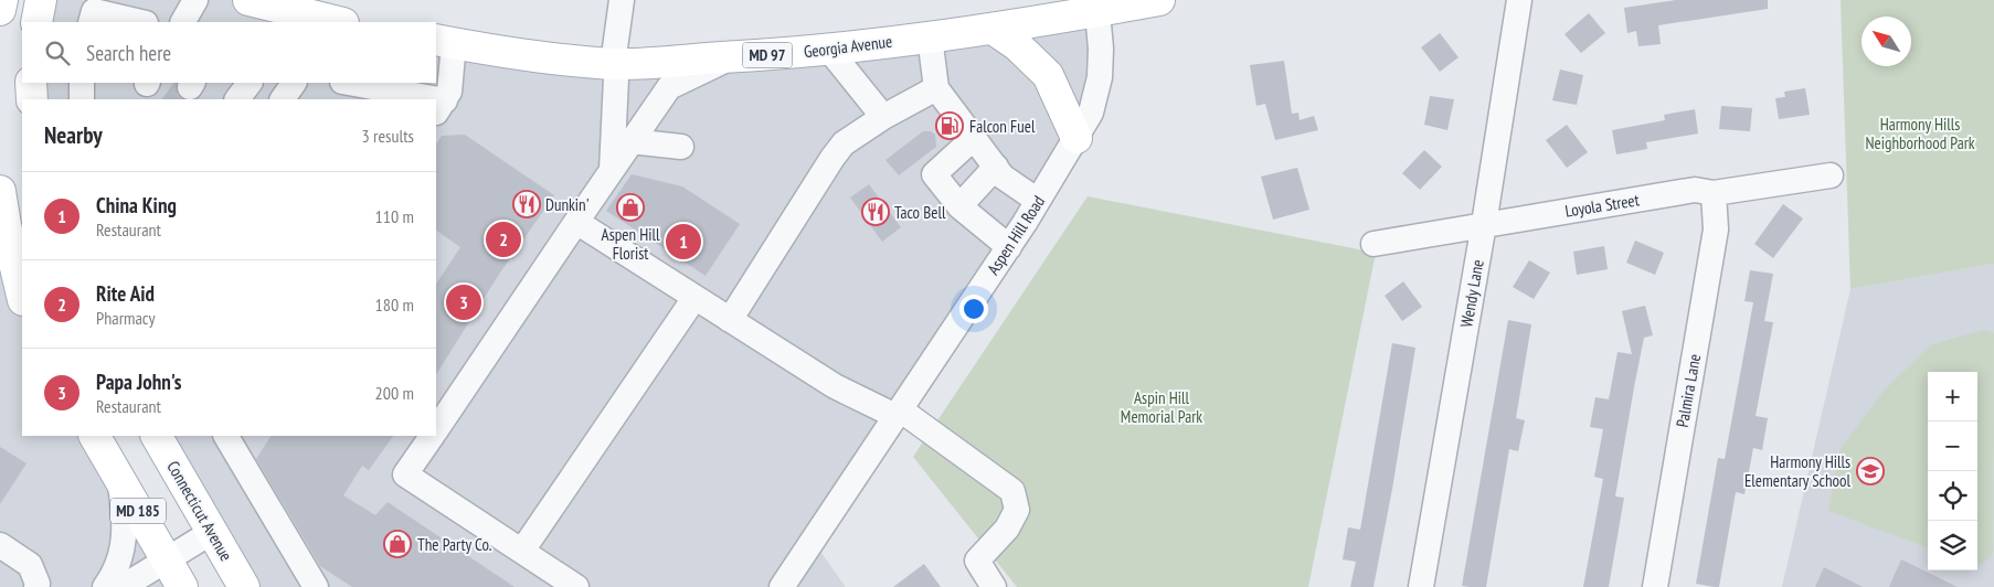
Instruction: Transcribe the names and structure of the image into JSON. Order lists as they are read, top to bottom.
{
  "streets": {
    "main road": [
      "Georgia Avenue",
      "MD 97",
      "MD 185",
      "Connecticut Avenue"
    ],
    "street": [
      "Loyola Street",
      "Aspen Hill Road",
      "Wendy Lane",
      "Palmira Lane"
    ]
  },
  "crossings": [
    ["Georgia Avenue", "Aspen Hill Road"],
    ["Loyola Street", "Wendy Lane"],
    ["Loyola Street", "Palmira Lane"]
  ],
  "parks": ["Harmony Hills Neighborhood Park", "Aspin Hill Memorial Park"],
  "places": {
    "fuel station": ["Falcon Fuel"],
    "restaurant": ["Dunkin'", "Taco Bell"],
    "shop": ["Aspen Hill Florist", "The Party Co."],
    "school or university": ["Harmony Hills Elementary School"]
  },
  "north": "top left",
  "page": {
    "search": "Search here",
    "heading": ["Nearby", "3 results"],
    "list": [
      {
        "mark": "1",
        "name": "China King",
        "note": "Restaurant",
        "value": "110 m"
      },
      {
        "mark": "2",
        "name": "Rite Aid",
        "note": "Pharmacy",
        "value": "180 m"
      },
      {
        "mark": "3",
        "name": "Papa John's",
        "note": "Restaurant",
        "value": "200 m"
      }
    ],
    "pins": ["2", "1", "3"],
    "map_buttons": ["+", "−"]
  }
}
